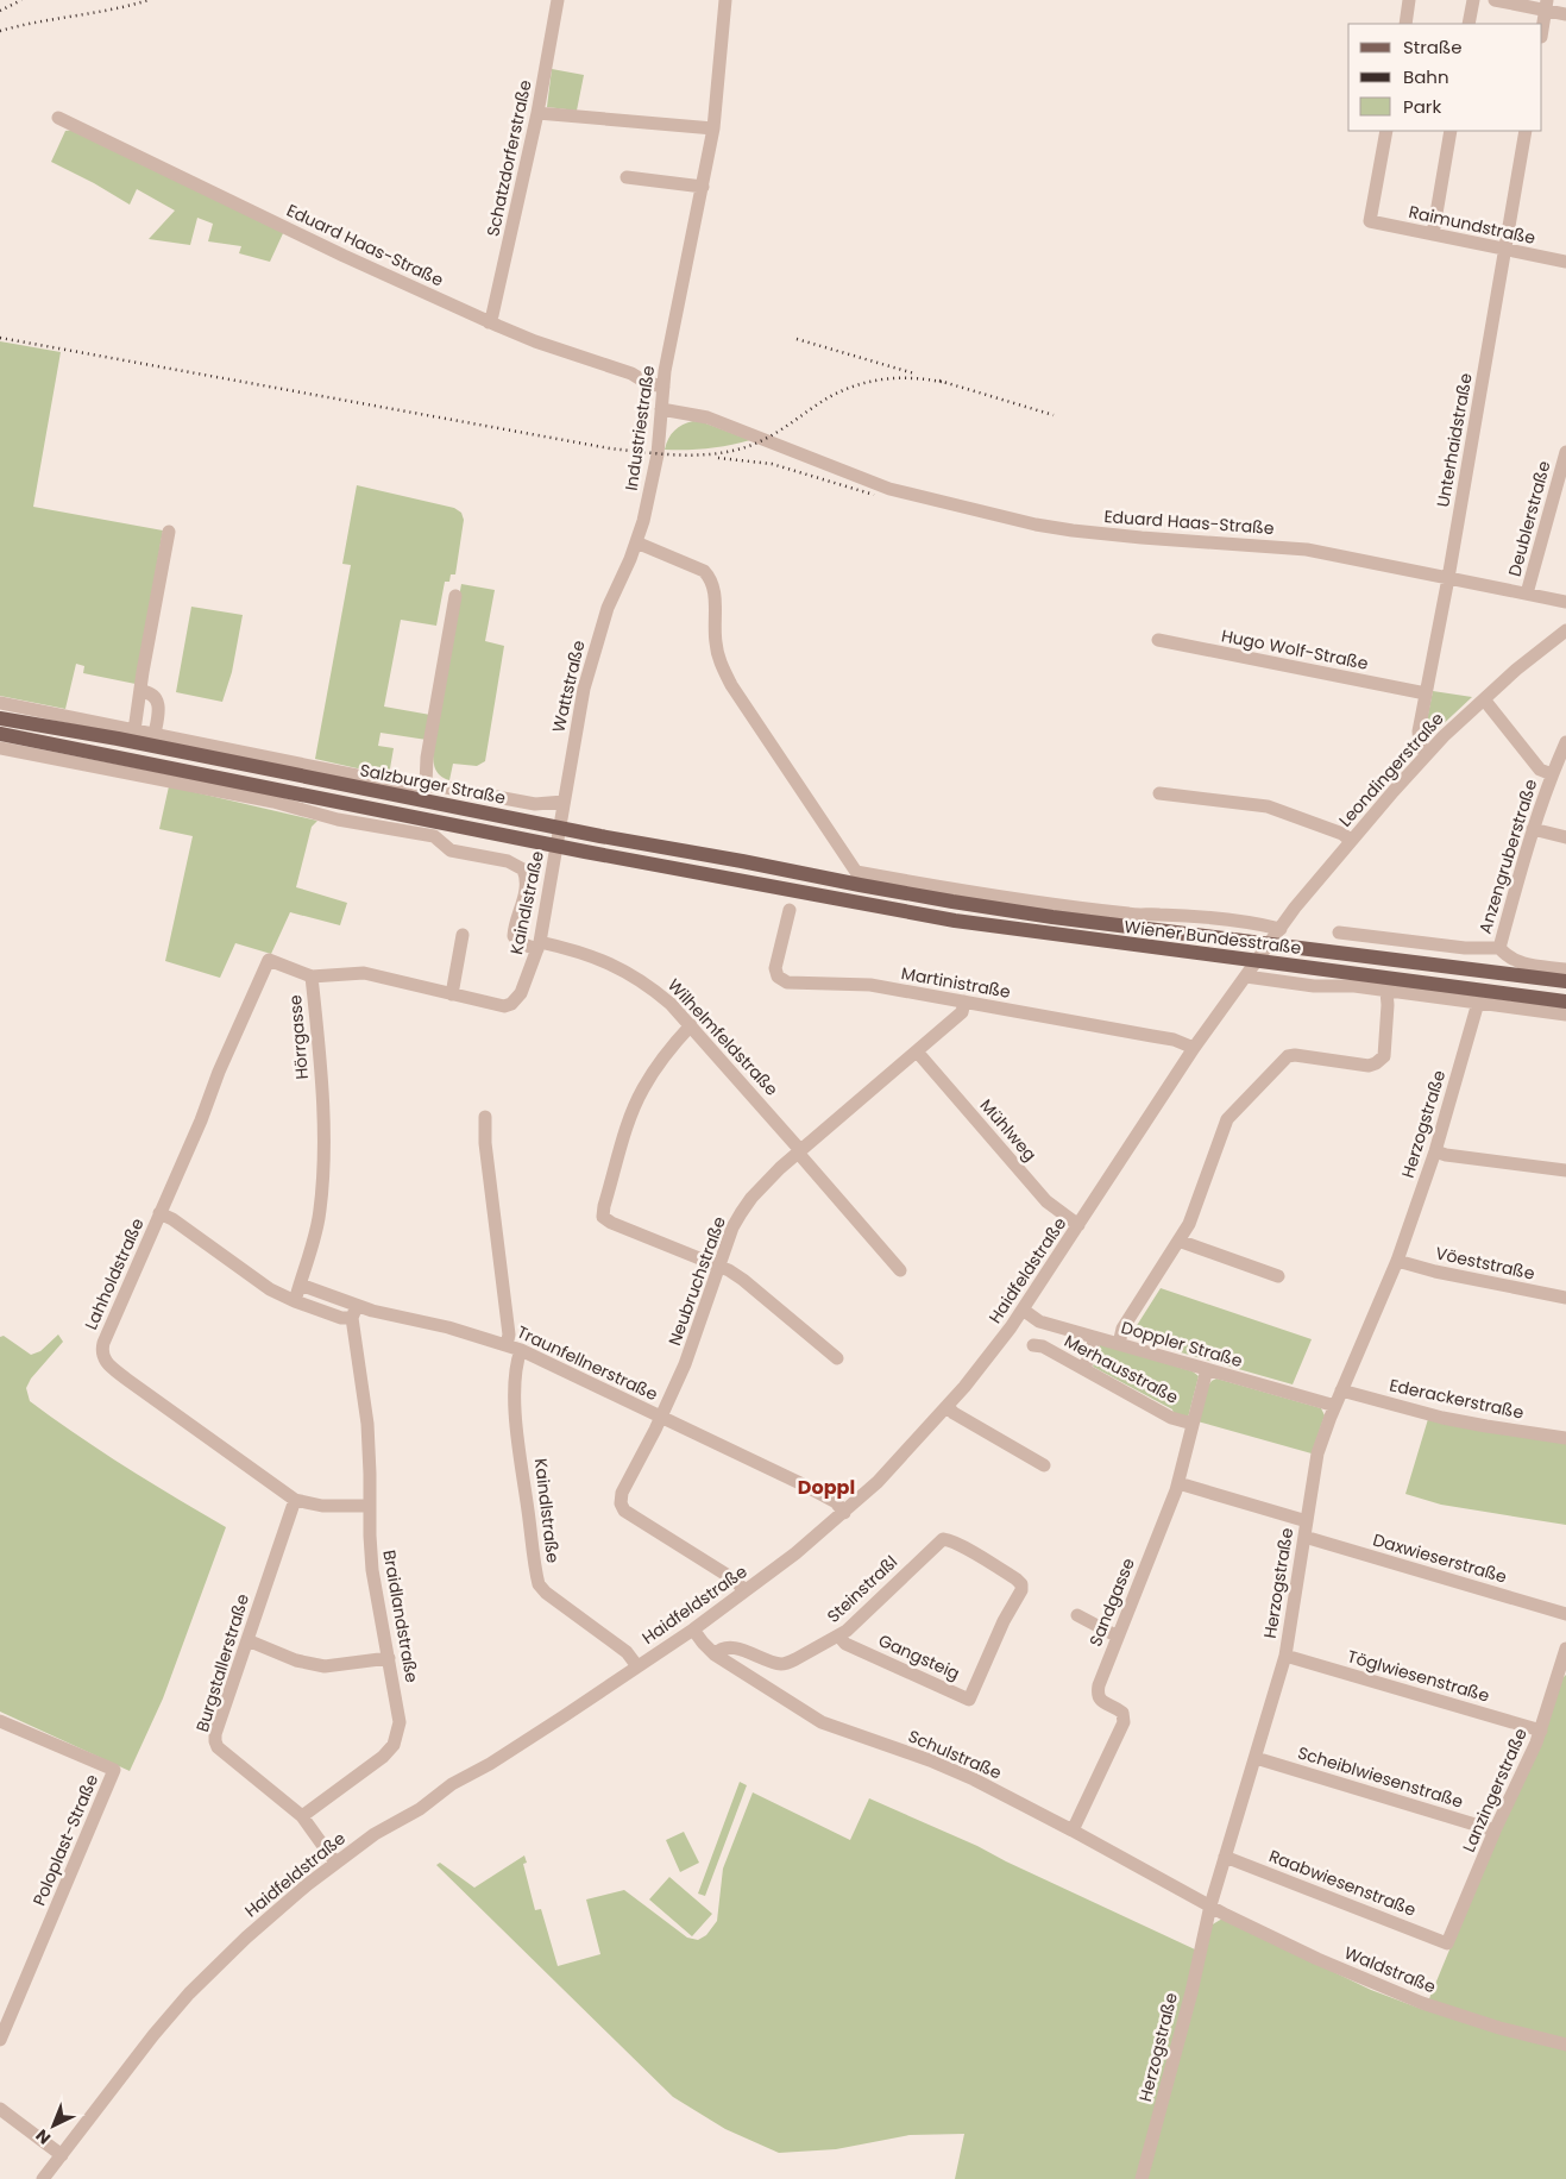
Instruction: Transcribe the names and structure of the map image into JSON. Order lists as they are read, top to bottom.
{
  "streets": {
    "main road": ["Salzburger Straße", "Wiener Bundesstraße"],
    "street": [
      "Schatzdorferstraße",
      "Raimundstraße",
      "Eduard Haas-Straße",
      "Industriestraße",
      "Unterhaidstraße",
      "Deublerstraße",
      "Hugo Wolf-Straße",
      "Wattstraße",
      "Leondingerstraße",
      "Anzengruberstraße",
      "Kaindlstraße",
      "Martinistraße",
      "Hörrgasse",
      "Wilhelmfeldstraße",
      "Herzogstraße",
      "Mühlweg",
      "Vöeststraße",
      "Haidfeldstraße",
      "Lahholdstraße",
      "Neubruchstraße",
      "Doppler Straße",
      "Traunfellnerstraße",
      "Merhausstraße",
      "Ederackerstraße",
      "Daxwieserstraße",
      "Steinstraßl",
      "Sandgasse",
      "Braidlandstraße",
      "Gangsteig",
      "Burgstallerstraße",
      "Töglwiesenstraße",
      "Schulstraße",
      "Scheiblwiesenstraße",
      "Lanzingerstraße",
      "Poloplast-Straße",
      "Raabwiesenstraße",
      "Waldstraße"
    ]
  },
  "crossings": [
    ["Schatzdorferstraße", "Eduard Haas-Straße"],
    ["Raimundstraße", "Unterhaidstraße"],
    ["Eduard Haas-Straße", "Industriestraße"],
    ["Eduard Haas-Straße", "Unterhaidstraße"],
    ["Eduard Haas-Straße", "Deublerstraße"],
    ["Industriestraße", "Wattstraße"],
    ["Unterhaidstraße", "Hugo Wolf-Straße"],
    ["Unterhaidstraße", "Leondingerstraße"],
    ["Wattstraße", "Salzburger Straße"],
    ["Wattstraße", "Kaindlstraße"],
    ["Wattstraße", "Wiener Bundesstraße"],
    ["Leondingerstraße", "Wiener Bundesstraße"],
    ["Leondingerstraße", "Haidfeldstraße"],
    ["Salzburger Straße", "Wiener Bundesstraße"],
    ["Kaindlstraße", "Wiener Bundesstraße"],
    ["Kaindlstraße", "Hörrgasse"],
    ["Kaindlstraße", "Wilhelmfeldstraße"],
    ["Kaindlstraße", "Haidfeldstraße"],
    ["Kaindlstraße", "Traunfellnerstraße"],
    ["Wiener Bundesstraße", "Haidfeldstraße"],
    ["Martinistraße", "Haidfeldstraße"],
    ["Martinistraße", "Neubruchstraße"],
    ["Hörrgasse", "Lahholdstraße"],
    ["Hörrgasse", "Traunfellnerstraße"],
    ["Wilhelmfeldstraße", "Neubruchstraße"],
    ["Herzogstraße", "Vöeststraße"],
    ["Herzogstraße", "Doppler Straße"],
    ["Herzogstraße", "Ederackerstraße"],
    ["Herzogstraße", "Daxwieserstraße"],
    ["Herzogstraße", "Töglwiesenstraße"],
    ["Herzogstraße", "Schulstraße"],
    ["Herzogstraße", "Scheiblwiesenstraße"],
    ["Herzogstraße", "Raabwiesenstraße"],
    ["Herzogstraße", "Waldstraße"],
    ["Mühlweg", "Haidfeldstraße"],
    ["Mühlweg", "Neubruchstraße"],
    ["Haidfeldstraße", "Neubruchstraße"],
    ["Haidfeldstraße", "Doppler Straße"],
    ["Haidfeldstraße", "Traunfellnerstraße"],
    ["Haidfeldstraße", "Burgstallerstraße"],
    ["Haidfeldstraße", "Schulstraße"],
    ["Lahholdstraße", "Traunfellnerstraße"],
    ["Lahholdstraße", "Braidlandstraße"],
    ["Lahholdstraße", "Burgstallerstraße"],
    ["Neubruchstraße", "Traunfellnerstraße"],
    ["Doppler Straße", "Sandgasse"],
    ["Traunfellnerstraße", "Braidlandstraße"],
    ["Merhausstraße", "Sandgasse"],
    ["Steinstraßl", "Gangsteig"],
    ["Steinstraßl", "Schulstraße"],
    ["Sandgasse", "Schulstraße"],
    ["Braidlandstraße", "Burgstallerstraße"],
    ["Töglwiesenstraße", "Lanzingerstraße"],
    ["Schulstraße", "Waldstraße"],
    ["Scheiblwiesenstraße", "Lanzingerstraße"],
    ["Lanzingerstraße", "Raabwiesenstraße"]
  ],
  "districts": ["Doppl"],
  "legend": ["Straße", "Bahn", "Park"],
  "north": "bottom left"
}
